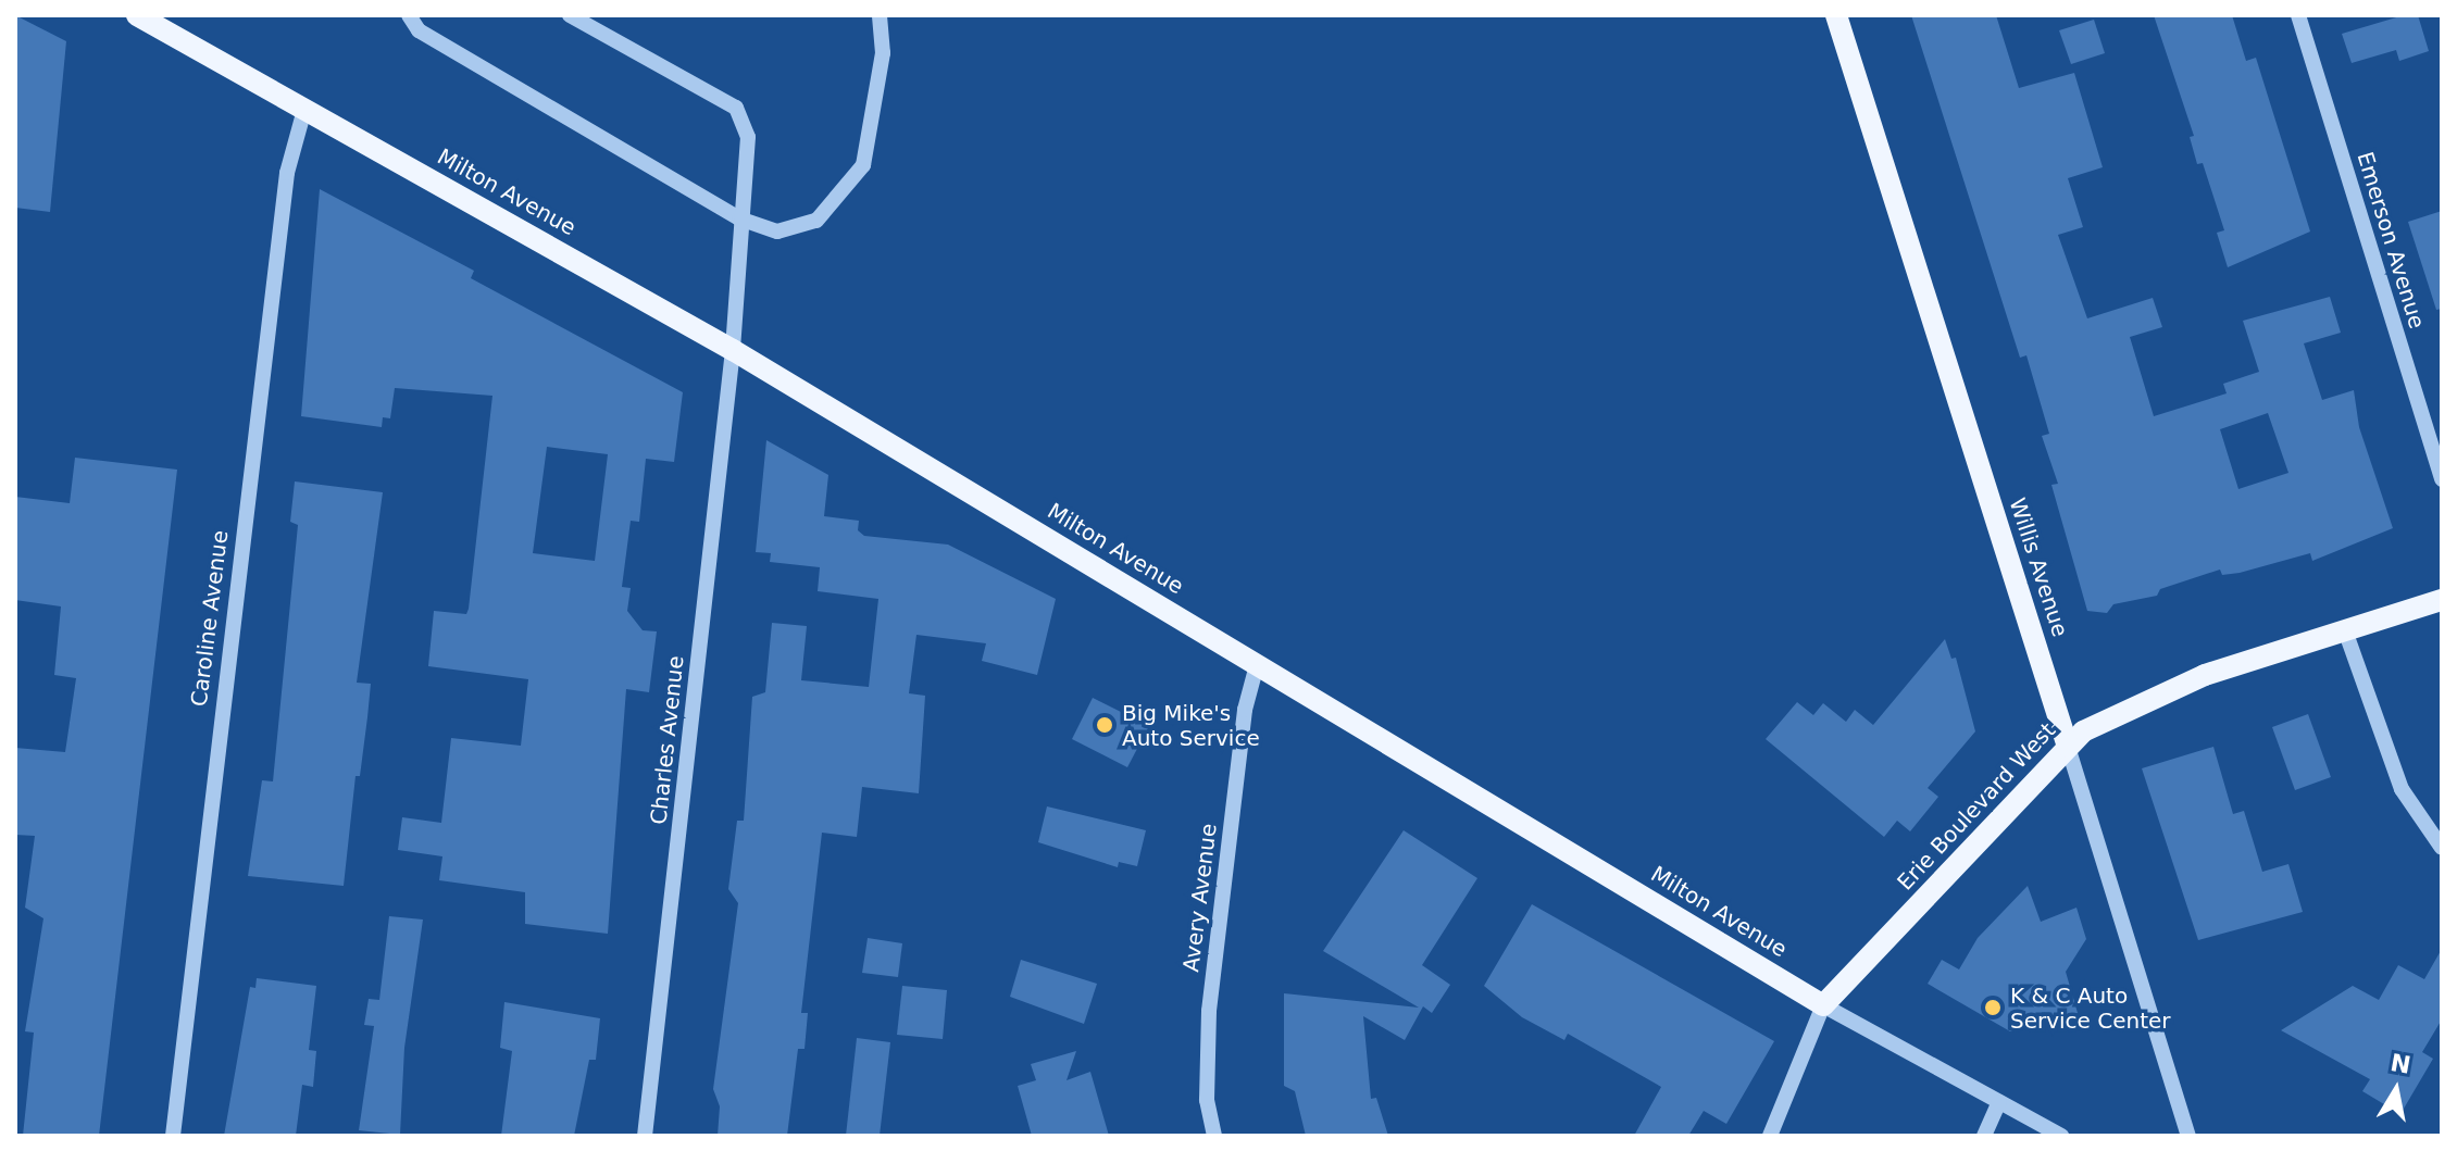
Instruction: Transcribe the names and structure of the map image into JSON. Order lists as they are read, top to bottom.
{
  "streets": {
    "main road": ["Milton Avenue", "Willis Avenue", "Erie Boulevard West"],
    "street": [
      "Emerson Avenue",
      "Caroline Avenue",
      "Charles Avenue",
      "Avery Avenue"
    ]
  },
  "crossings": [
    ["Milton Avenue", "Caroline Avenue"],
    ["Milton Avenue", "Charles Avenue"],
    ["Milton Avenue", "Erie Boulevard West"],
    ["Milton Avenue", "Avery Avenue"],
    ["Willis Avenue", "Erie Boulevard West"]
  ],
  "places": ["Big Mike's Auto Service", "K & C Auto Service Center"],
  "north": "top"
}
